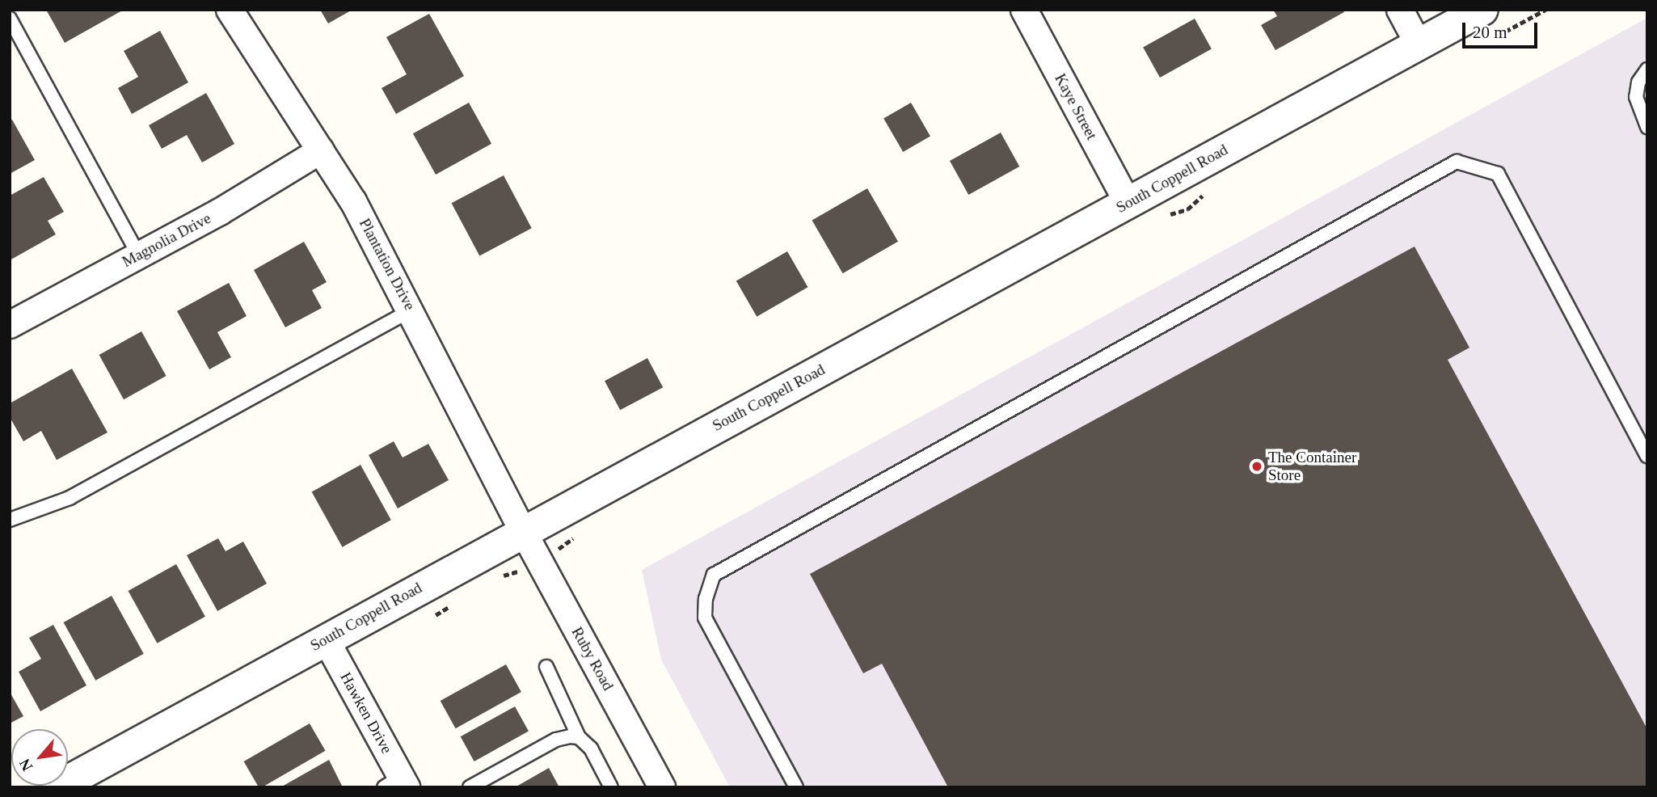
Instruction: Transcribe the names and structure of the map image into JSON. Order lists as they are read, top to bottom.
{
  "streets": {
    "street": [
      "Kaye Street",
      "South Coppell Road",
      "Magnolia Drive",
      "Plantation Drive",
      "Ruby Road",
      "Hawken Drive"
    ]
  },
  "crossings": [
    ["Kaye Street", "South Coppell Road"],
    ["South Coppell Road", "Plantation Drive"],
    ["South Coppell Road", "Ruby Road"],
    ["South Coppell Road", "Hawken Drive"],
    ["Magnolia Drive", "Plantation Drive"],
    ["Plantation Drive", "Ruby Road"]
  ],
  "places": ["The Container Store"],
  "scale_bar": "20 m",
  "north": "bottom left"
}
